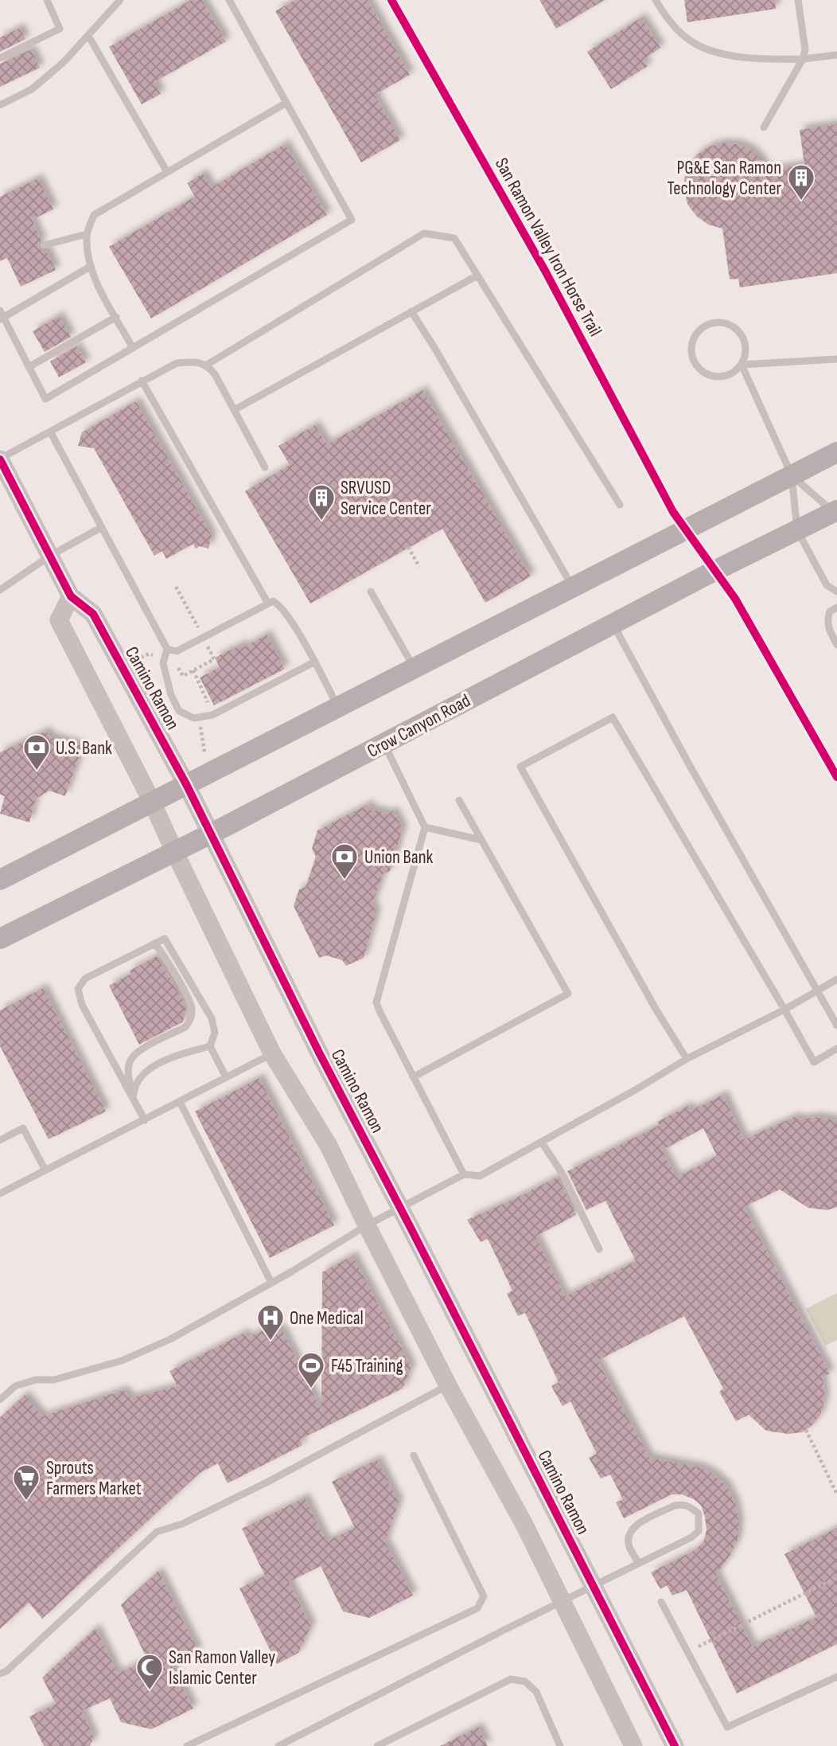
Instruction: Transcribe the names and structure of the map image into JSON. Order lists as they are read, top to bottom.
{
  "streets": {
    "main road": ["Crow Canyon Road"],
    "street": ["Camino Ramon"],
    "cycle path": ["San Ramon Valley Iron Horse Trail"]
  },
  "crossings": [
    ["Camino Ramon", "Crow Canyon Road"]
  ],
  "places": {
    "building": ["PG&E San Ramon Technology Center", "SRVUSD Service Center"],
    "bank": ["U.S. Bank", "Union Bank"],
    "hospital": ["One Medical"],
    "sports": ["F45 Training"],
    "supermarket": ["Sprouts Farmers Market"],
    "mosque": ["San Ramon Valley Islamic Center"]
  }
}
